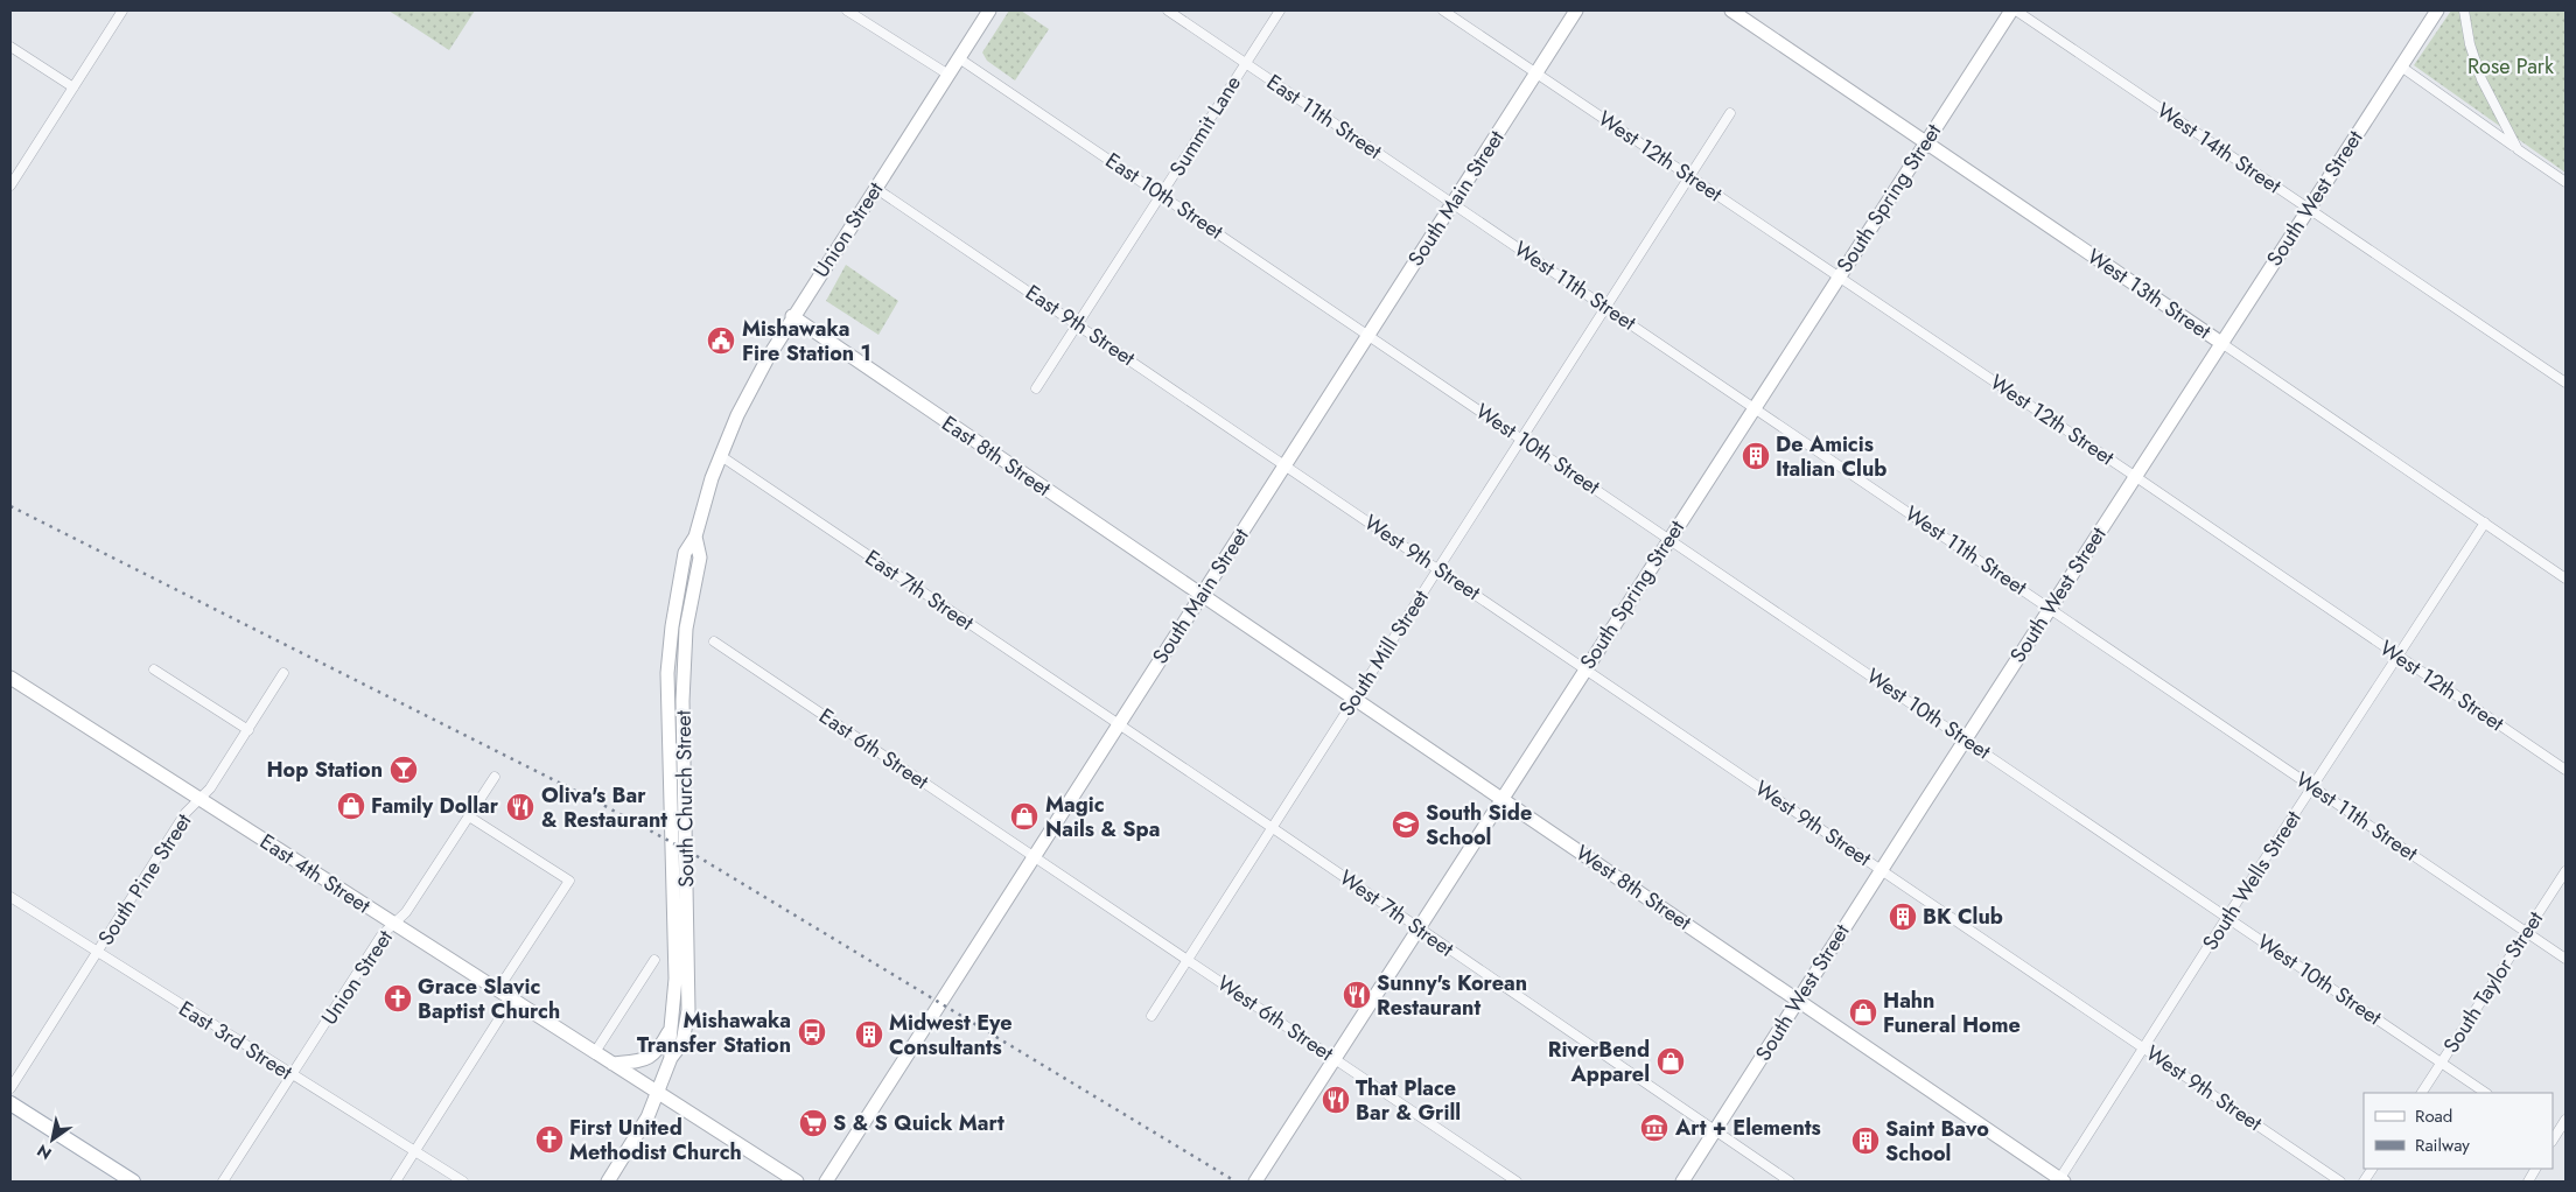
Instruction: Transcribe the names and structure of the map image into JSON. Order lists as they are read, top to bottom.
{
  "streets": {
    "street": [
      "East 11th Street",
      "Summit Lane",
      "West 14th Street",
      "West 12th Street",
      "East 10th Street",
      "South Main Street",
      "South Spring Street",
      "South West Street",
      "Union Street",
      "West 11th Street",
      "West 13th Street",
      "East 9th Street",
      "West 10th Street",
      "East 8th Street",
      "West 9th Street",
      "East 7th Street",
      "South Mill Street",
      "East 6th Street",
      "South Church Street",
      "East 4th Street",
      "South Pine Street",
      "South Wells Street",
      "West 8th Street",
      "West 7th Street",
      "South Taylor Street",
      "West 6th Street",
      "East 3rd Street"
    ]
  },
  "crossings": [
    ["East 11th Street", "Summit Lane"],
    ["East 11th Street", "South Main Street"],
    ["East 11th Street", "West 11th Street"],
    ["Summit Lane", "East 10th Street"],
    ["Summit Lane", "East 9th Street"],
    ["West 14th Street", "South West Street"],
    ["West 12th Street", "South Main Street"],
    ["West 12th Street", "South Spring Street"],
    ["West 12th Street", "South West Street"],
    ["West 12th Street", "South Mill Street"],
    ["West 12th Street", "South Wells Street"],
    ["East 10th Street", "South Main Street"],
    ["East 10th Street", "Union Street"],
    ["East 10th Street", "West 10th Street"],
    ["South Main Street", "West 11th Street"],
    ["South Main Street", "East 9th Street"],
    ["South Main Street", "West 10th Street"],
    ["South Main Street", "East 8th Street"],
    ["South Main Street", "West 9th Street"],
    ["South Main Street", "East 7th Street"],
    ["South Main Street", "East 6th Street"],
    ["South Main Street", "West 8th Street"],
    ["South Main Street", "West 7th Street"],
    ["South Main Street", "West 6th Street"],
    ["South Spring Street", "West 11th Street"],
    ["South Spring Street", "West 13th Street"],
    ["South Spring Street", "West 10th Street"],
    ["South Spring Street", "West 9th Street"],
    ["South Spring Street", "West 8th Street"],
    ["South Spring Street", "West 7th Street"],
    ["South Spring Street", "West 6th Street"],
    ["South West Street", "West 11th Street"],
    ["South West Street", "West 13th Street"],
    ["South West Street", "West 10th Street"],
    ["South West Street", "West 9th Street"],
    ["South West Street", "West 8th Street"],
    ["South West Street", "West 7th Street"],
    ["Union Street", "East 9th Street"],
    ["Union Street", "East 8th Street"],
    ["Union Street", "East 7th Street"],
    ["Union Street", "South Church Street"],
    ["Union Street", "East 4th Street"],
    ["Union Street", "East 3rd Street"],
    ["West 11th Street", "South Mill Street"],
    ["West 11th Street", "South Wells Street"],
    ["West 11th Street", "South Taylor Street"],
    ["West 13th Street", "South Wells Street"],
    ["East 9th Street", "West 9th Street"],
    ["West 10th Street", "South Mill Street"],
    ["West 10th Street", "South Wells Street"],
    ["West 10th Street", "South Taylor Street"],
    ["East 8th Street", "West 8th Street"],
    ["West 9th Street", "South Mill Street"],
    ["West 9th Street", "South Wells Street"],
    ["East 7th Street", "South Church Street"],
    ["East 7th Street", "West 7th Street"],
    ["South Mill Street", "West 8th Street"],
    ["South Mill Street", "West 7th Street"],
    ["South Mill Street", "West 6th Street"],
    ["East 6th Street", "West 6th Street"],
    ["South Church Street", "East 4th Street"],
    ["East 4th Street", "South Pine Street"],
    ["South Pine Street", "East 3rd Street"],
    ["South Wells Street", "West 8th Street"]
  ],
  "parks": ["Rose Park"],
  "places": {
    "public building": ["Mishawaka Fire Station 1"],
    "building": [
      "De Amicis Italian Club",
      "BK Club",
      "Midwest Eye Consultants",
      "Saint Bavo School"
    ],
    "bar": ["Hop Station"],
    "shop": [
      "Family Dollar",
      "Magic Nails & Spa",
      "Hahn Funeral Home",
      "RiverBend Apparel"
    ],
    "restaurant": ["Oliva's Bar & Restaurant", "Sunny's Korean Restaurant", "That Place Bar & Grill"],
    "school or university": ["South Side School"],
    "church": ["Grace Slavic Baptist Church", "First United Methodist Church"],
    "bus stop": ["Mishawaka Transfer Station"],
    "supermarket": ["S & S Quick Mart"],
    "museum": ["Art + Elements"]
  },
  "legend": ["Road", "Railway"],
  "north": "bottom left"
}
